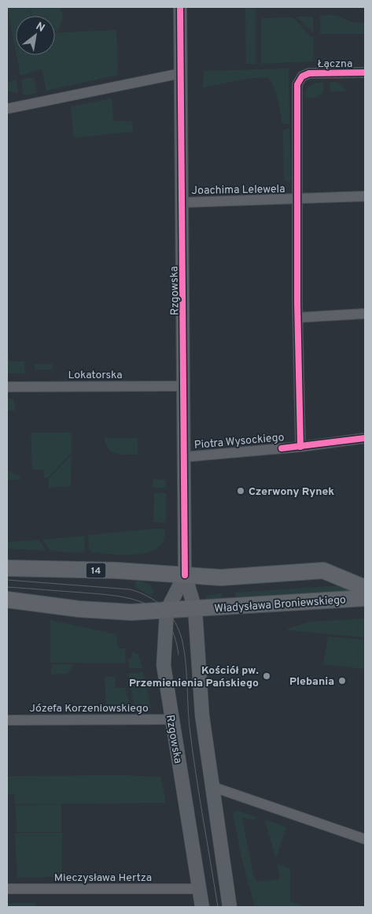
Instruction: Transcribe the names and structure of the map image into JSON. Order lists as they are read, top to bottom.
{
  "streets": {
    "main road": ["Rzgowska", "14", "Władysława Broniewskiego"],
    "street": [
      "Łączna",
      "Joachima Lelewela",
      "Lokatorska",
      "Piotra Wysockiego",
      "Józefa Korzeniowskiego",
      "Mieczysława Hertza"
    ]
  },
  "crossings": [
    ["Łączna", "Joachima Lelewela"],
    ["Joachima Lelewela", "Rzgowska"],
    ["Rzgowska", "Lokatorska"],
    ["Rzgowska", "Piotra Wysockiego"],
    ["Rzgowska", "14"],
    ["Rzgowska", "Władysława Broniewskiego"],
    ["Rzgowska", "Józefa Korzeniowskiego"],
    ["Rzgowska", "Mieczysława Hertza"],
    ["14", "Władysława Broniewskiego"]
  ],
  "places": ["Czerwony Rynek", "Kościół pw. Przemienienia Pańskiego", "Plebania"],
  "north": "top right"
}
